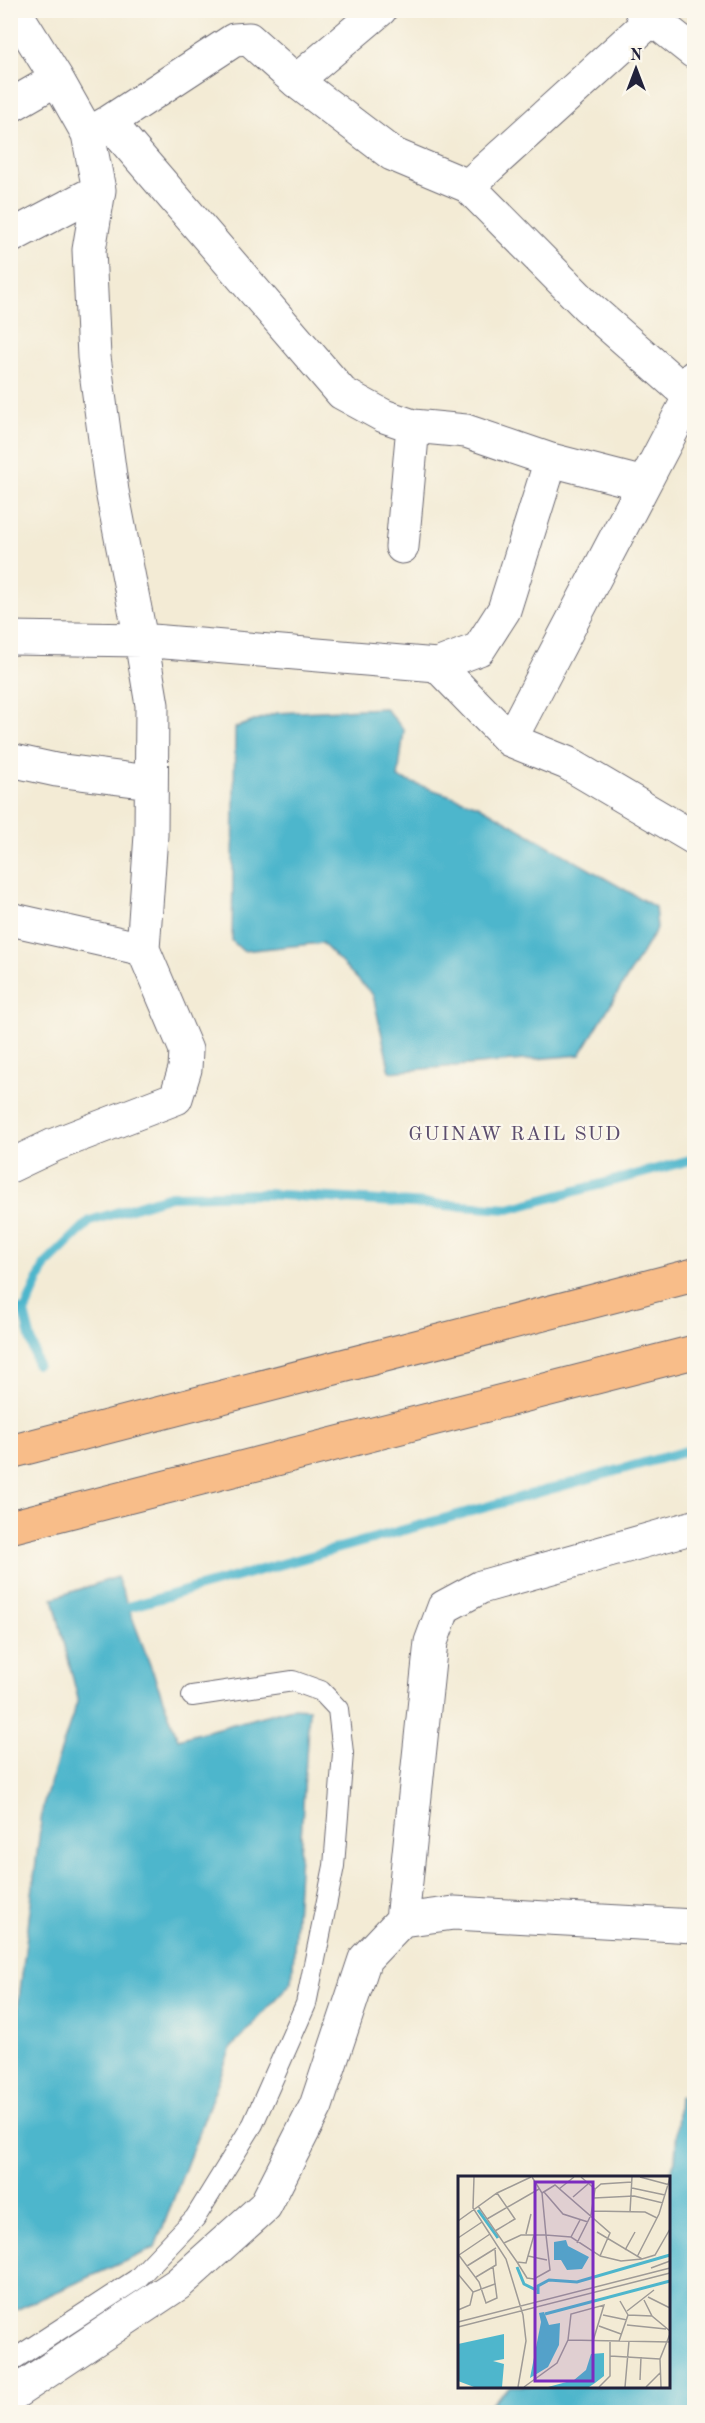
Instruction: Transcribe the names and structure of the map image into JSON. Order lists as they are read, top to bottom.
{
  "districts": ["GUINAW RAIL SUD"],
  "north": "top"
}
